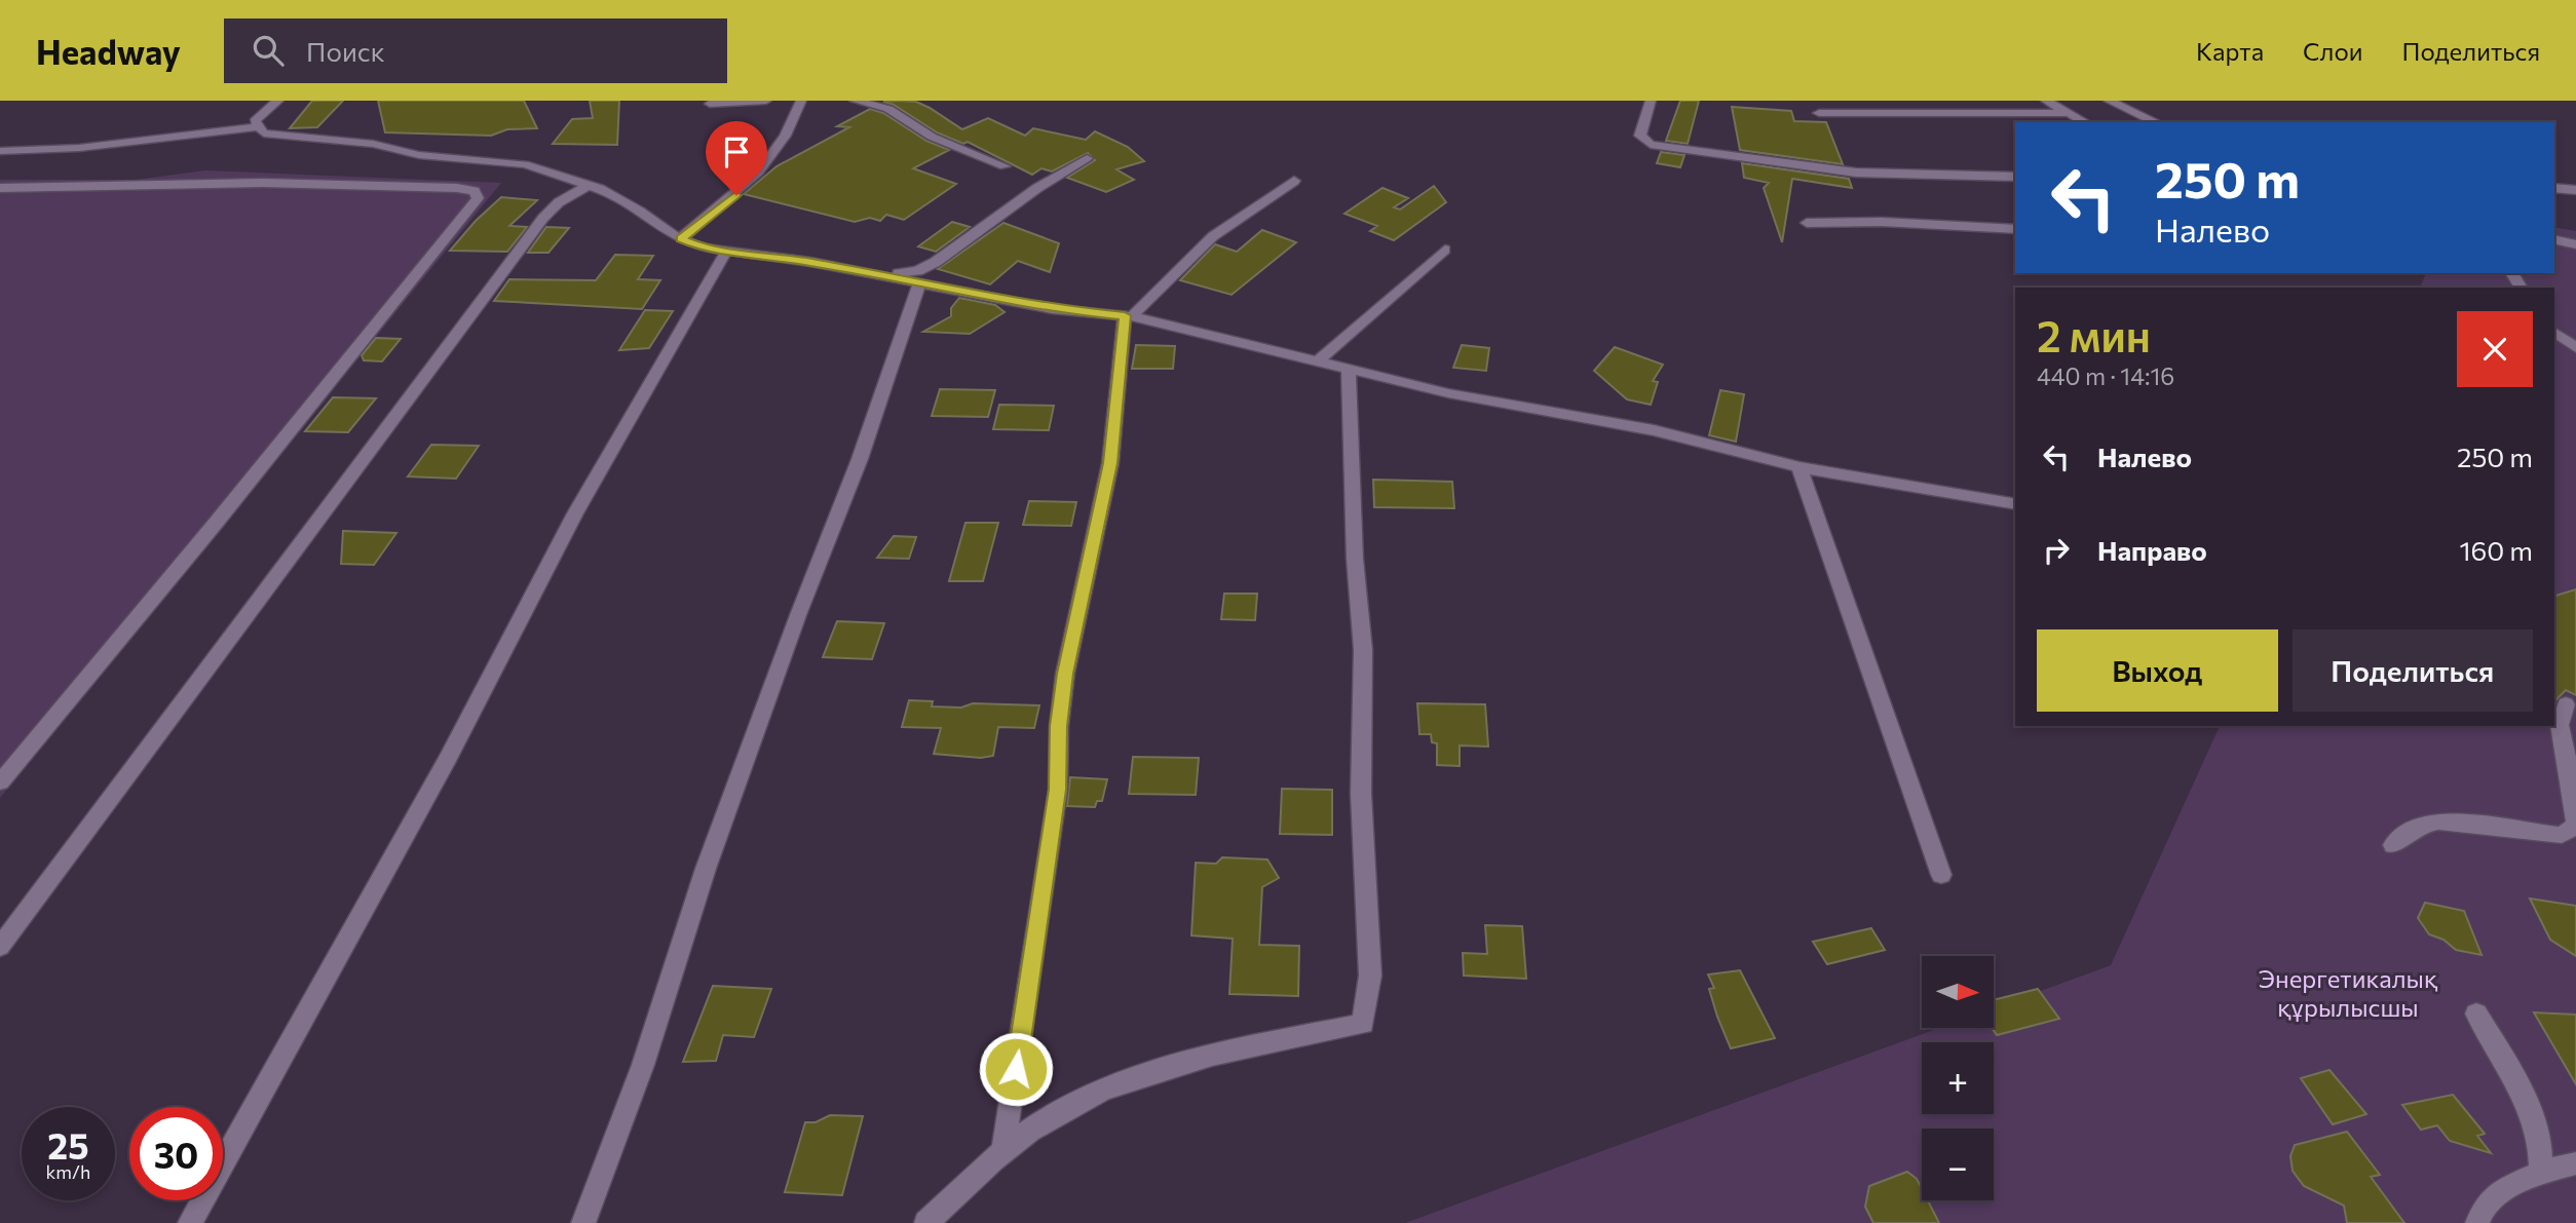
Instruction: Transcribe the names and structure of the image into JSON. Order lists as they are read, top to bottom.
{
  "parks": ["Энергетикалық құрылысшы"],
  "north": "right",
  "page": {
    "header": "Headway",
    "search": "Поиск",
    "nav": ["Карта", "Слои", "Поделиться"],
    "turn": ["250 m", "Налево"],
    "heading": ["2 мин", "440 m · 14:16"],
    "list": [
      {
        "name": "Налево",
        "value": "250 m"
      },
      {
        "name": "Направо",
        "value": "160 m"
      }
    ],
    "buttons": ["Выход", "Поделиться"],
    "map_buttons": ["+", "−"],
    "speed": "25 km/h",
    "limit": "30"
  }
}
